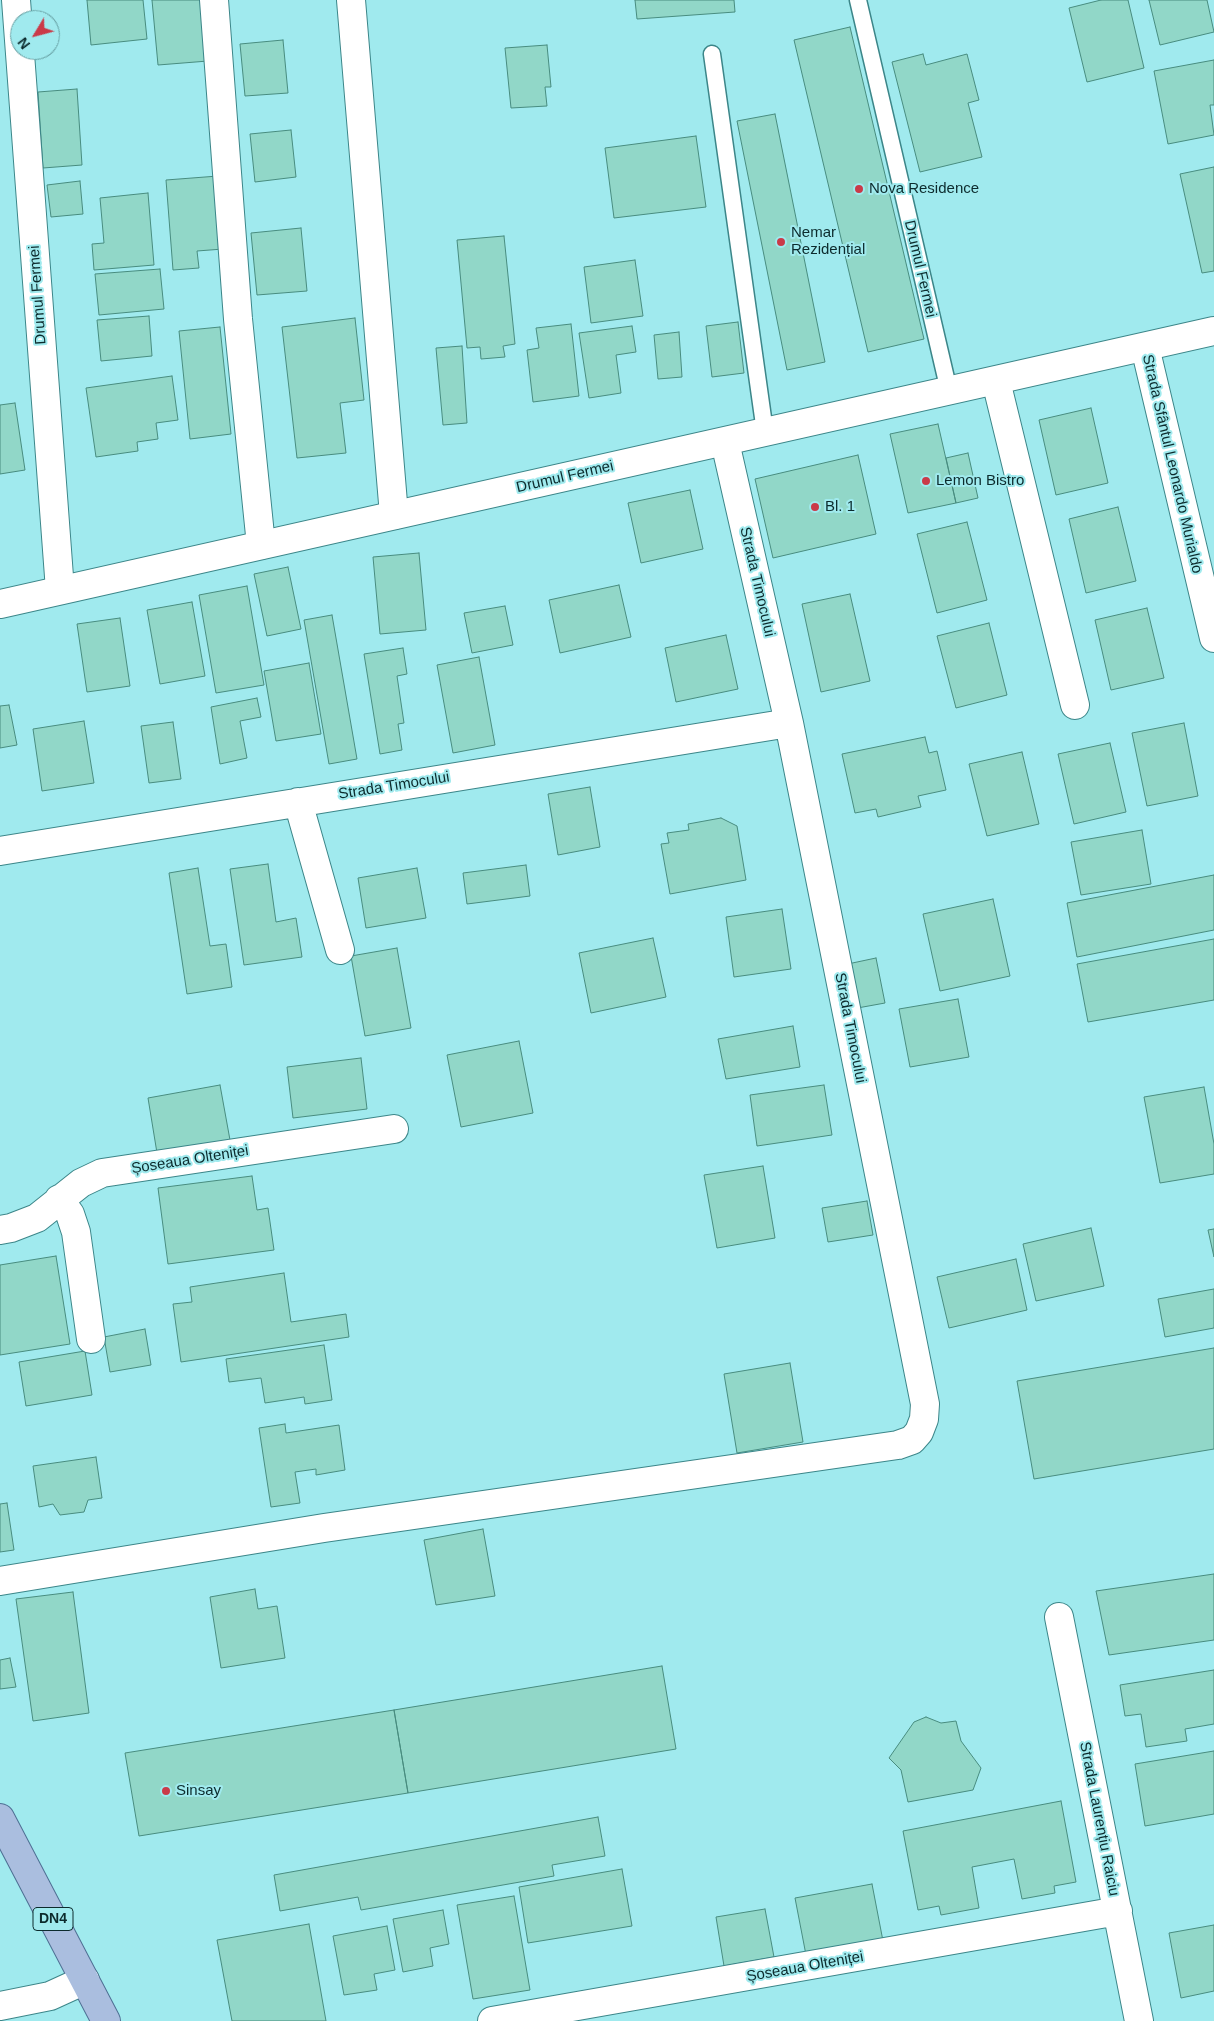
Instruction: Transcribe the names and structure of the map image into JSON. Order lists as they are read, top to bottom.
{
  "streets": {
    "main road": ["DN4"],
    "street": [
      "Drumul Fermei",
      "Strada Sfântul Leonardo Murialdo",
      "Strada Timocului",
      "Șoseaua Olteniței",
      "Strada Laurențiu Raiciu"
    ]
  },
  "crossings": [
    ["Drumul Fermei", "Strada Sfântul Leonardo Murialdo"],
    ["Drumul Fermei", "Strada Timocului"],
    ["Șoseaua Olteniței", "Strada Laurențiu Raiciu"]
  ],
  "places": [
    "Nova Residence",
    "Nemar Rezidențial",
    "Lemon Bistro",
    "Bl. 1",
    "Sinsay"
  ],
  "north": "bottom left"
}
